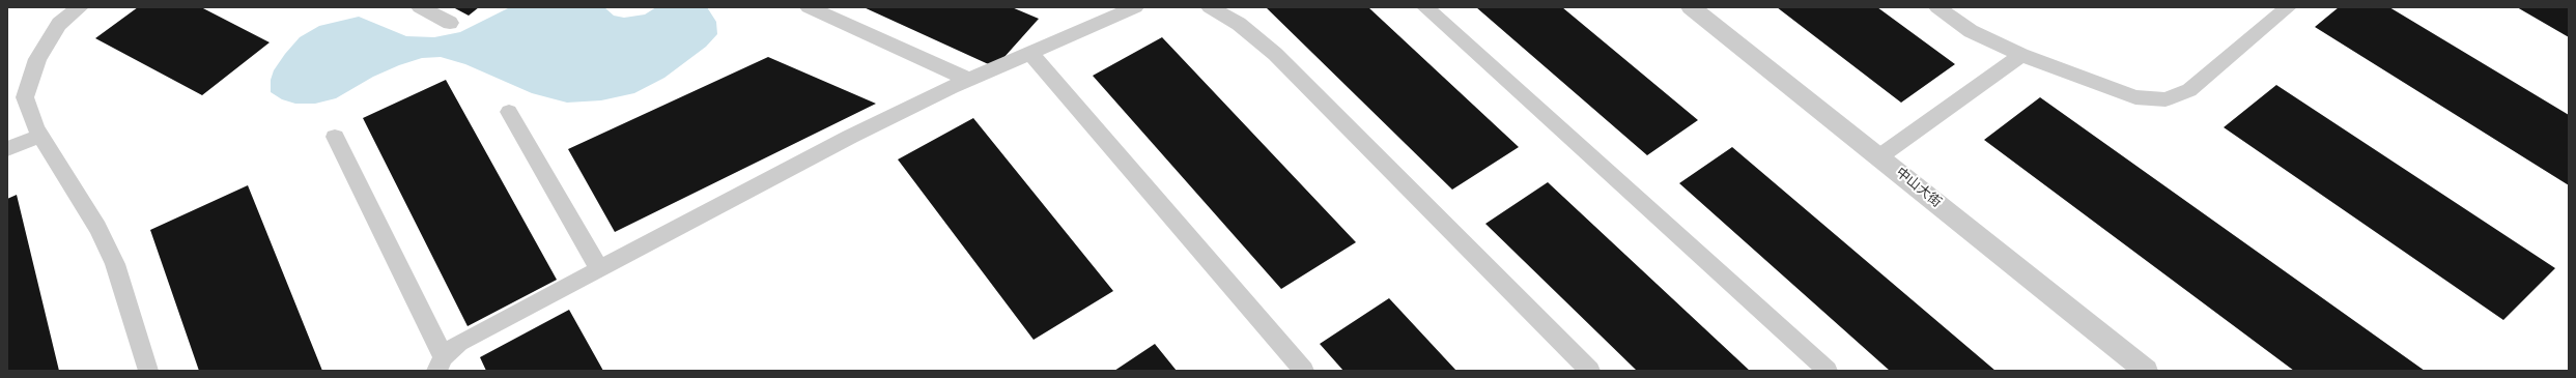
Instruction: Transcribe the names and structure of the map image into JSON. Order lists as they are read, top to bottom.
{
  "streets": {
    "street": ["中山大街"]
  }
}
